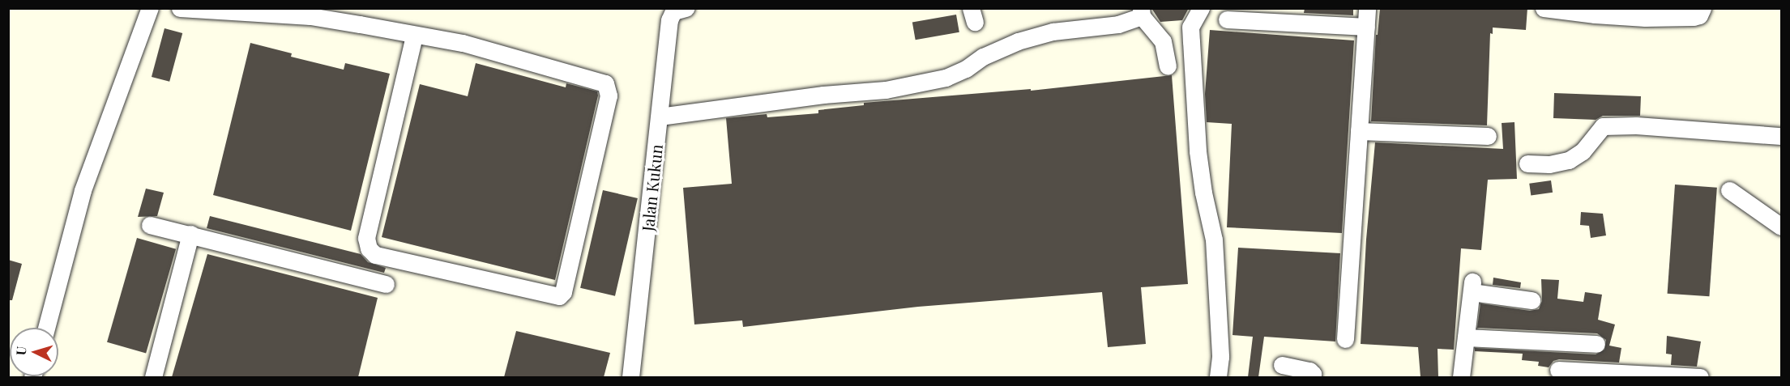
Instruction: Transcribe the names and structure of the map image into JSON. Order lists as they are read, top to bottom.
{
  "streets": {
    "street": ["Jalan Kukun"]
  },
  "north": "left"
}
